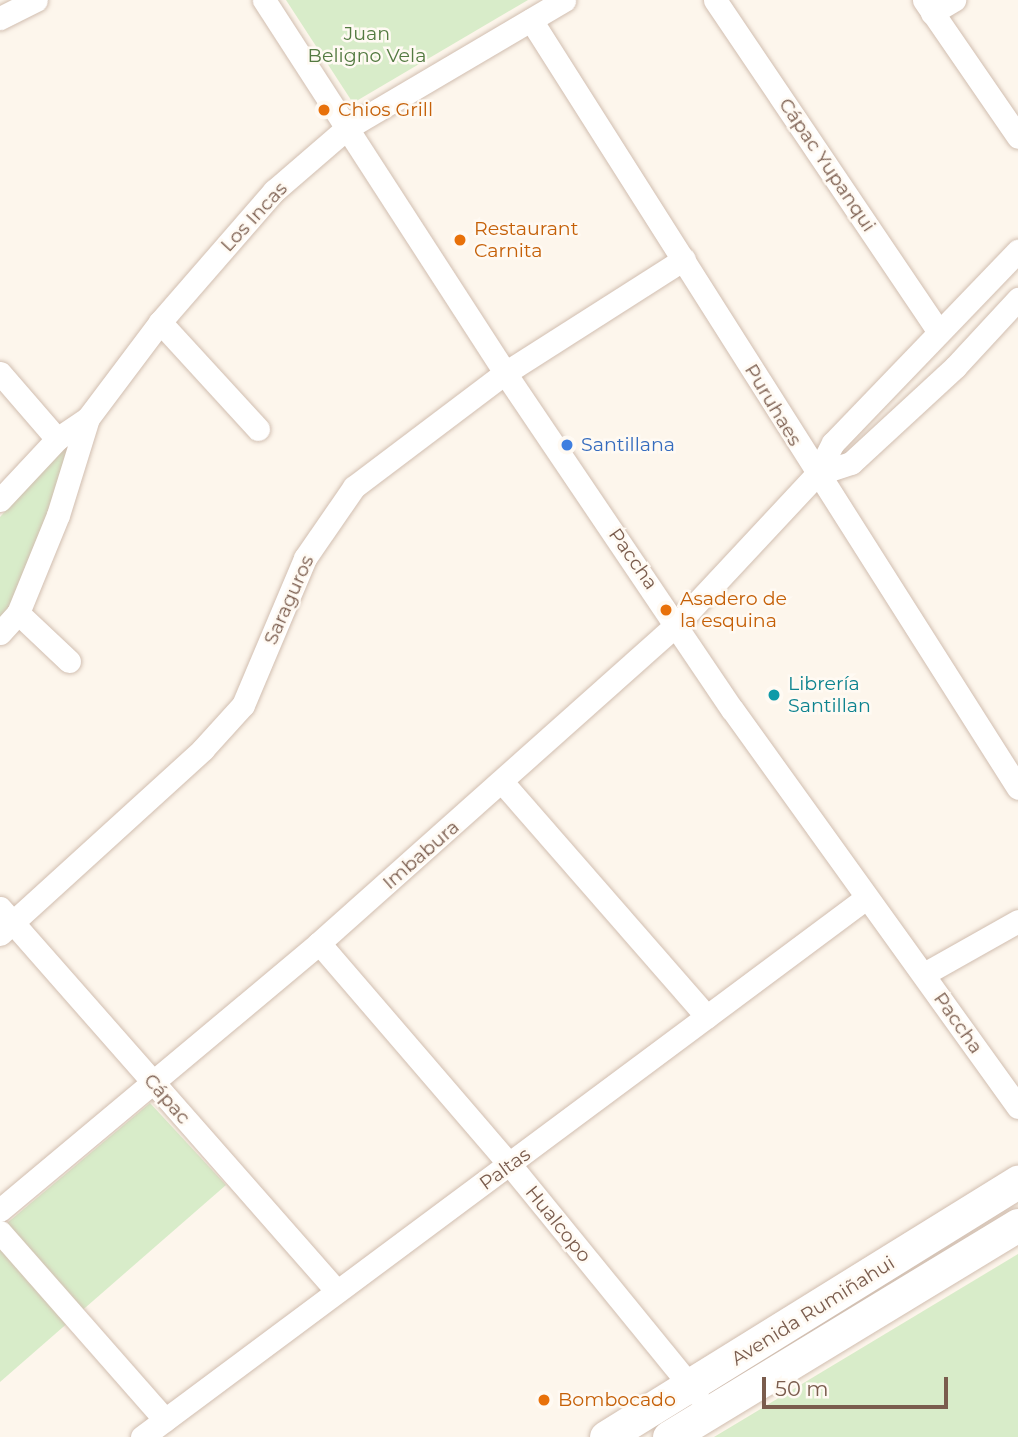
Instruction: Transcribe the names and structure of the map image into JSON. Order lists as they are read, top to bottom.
{
  "streets": {
    "main road": ["Avenida Rumiñahui"],
    "street": [
      "Cápac Yupanqui",
      "Los Incas",
      "Puruhaes",
      "Paccha",
      "Saraguros",
      "Imbabura",
      "Cápac",
      "Paltas",
      "Hualcopo"
    ]
  },
  "crossings": [
    ["Cápac Yupanqui", "Imbabura"],
    ["Los Incas", "Puruhaes"],
    ["Los Incas", "Paccha"],
    ["Puruhaes", "Saraguros"],
    ["Puruhaes", "Imbabura"],
    ["Paccha", "Saraguros"],
    ["Paccha", "Imbabura"],
    ["Paccha", "Paltas"],
    ["Saraguros", "Cápac"],
    ["Imbabura", "Cápac"],
    ["Imbabura", "Hualcopo"],
    ["Cápac", "Paltas"],
    ["Paltas", "Hualcopo"],
    ["Hualcopo", "Avenida Rumiñahui"]
  ],
  "parks": ["Juan Beligno Vela"],
  "places": [
    "Chios Grill",
    "Restaurant Carnita",
    "Santillana",
    "Asadero de la esquina",
    "Librería Santillan",
    "Bombocado"
  ],
  "scale_bar": "50 m"
}
